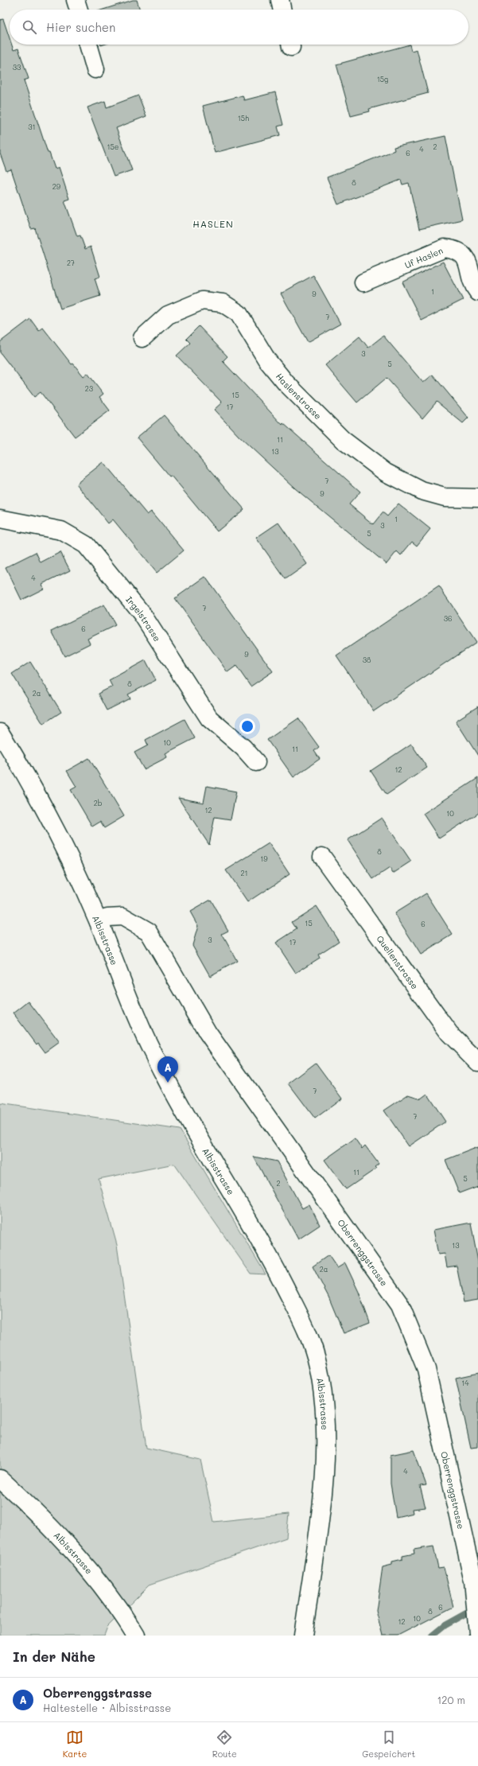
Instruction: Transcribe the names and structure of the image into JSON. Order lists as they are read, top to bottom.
{
  "streets": {
    "street": [
      "Uf Haslen",
      "Haslenstrasse",
      "Irgelstrasse",
      "Albisstrasse",
      "Quellenstrasse",
      "Oberrenggstrasse"
    ]
  },
  "crossings": [
    ["Albisstrasse", "Oberrenggstrasse"]
  ],
  "districts": ["HASLEN"],
  "house_numbers": [
    "33",
    "15g",
    "15h",
    "31",
    "15e",
    "2",
    "4",
    "6",
    "8",
    "29",
    "27",
    "1",
    "9",
    "7",
    "3",
    "5",
    "23",
    "15",
    "17",
    "11",
    "13",
    "7",
    "9",
    "1",
    "3",
    "5",
    "4",
    "7",
    "36",
    "6",
    "9",
    "38",
    "8",
    "2a",
    "10",
    "11",
    "12",
    "2b",
    "12",
    "10",
    "8",
    "19",
    "21",
    "15",
    "6",
    "3",
    "17",
    "7",
    "7",
    "11",
    "5",
    "2",
    "13",
    "2a",
    "14",
    "4",
    "6",
    "8",
    "10",
    "12"
  ],
  "page": {
    "search": "Hier suchen",
    "pins": "A",
    "heading": "In der Nähe",
    "list": [
      {
        "mark": "A",
        "name": "Oberrenggstrasse",
        "note": "Haltestelle · Albisstrasse",
        "value": "120 m"
      }
    ],
    "nav": ["Karte", "Route", "Gespeichert"]
  }
}
